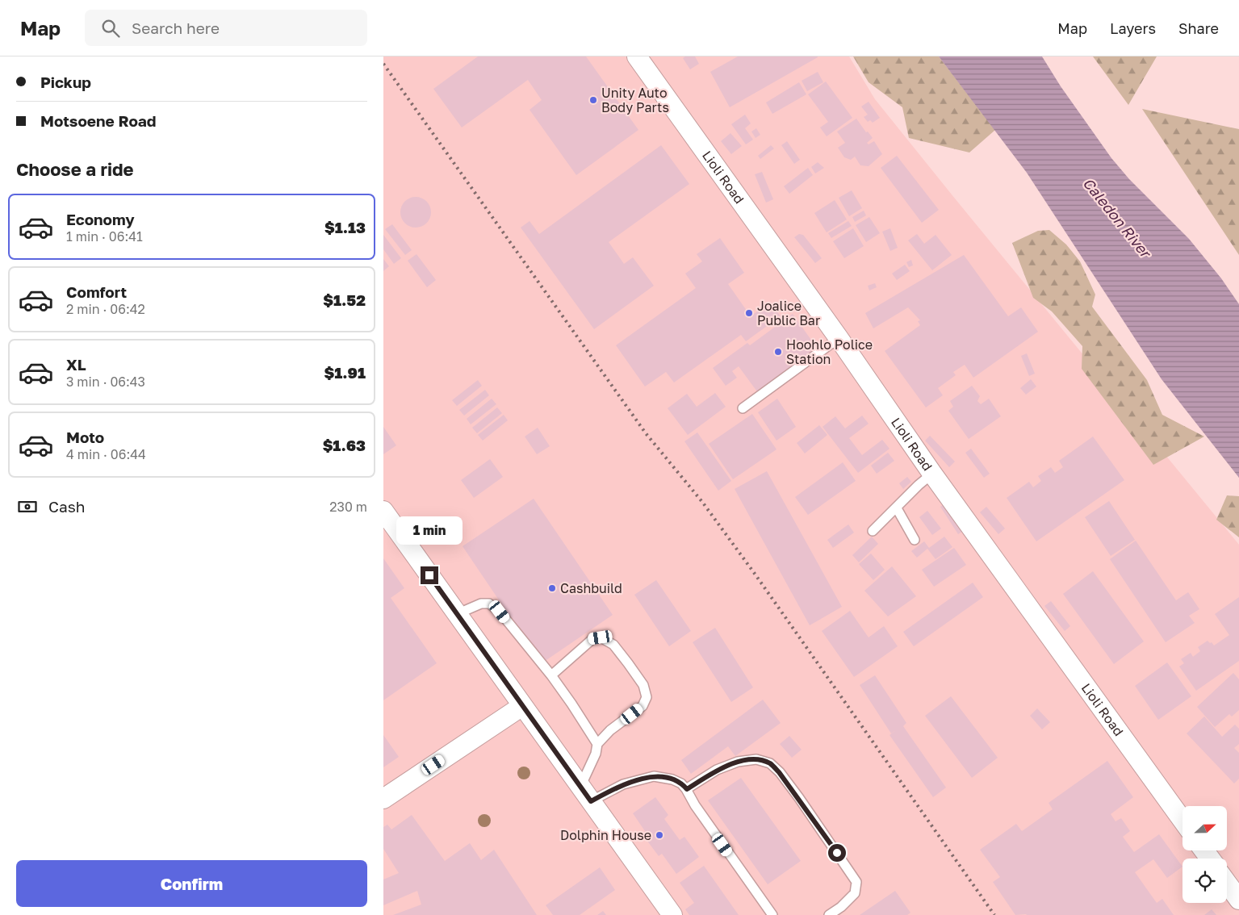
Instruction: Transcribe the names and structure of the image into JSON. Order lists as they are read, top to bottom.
{
  "streets": {
    "street": ["Lioli Road"]
  },
  "water": ["Caledon River"],
  "places": [
    "Unity Auto Body Parts",
    "Joalice Public Bar",
    "Hoohlo Police Station",
    "Cashbuild",
    "Dolphin House"
  ],
  "north": "right",
  "page": {
    "header": "Map",
    "search": "Search here",
    "nav": ["Map", "Layers", "Share"],
    "banner": ["Pickup", "Motsoene Road"],
    "heading": "Choose a ride",
    "list": [
      {
        "name": "Economy",
        "note": "1 min · 06:41",
        "value": "$1.13"
      },
      {
        "name": "Comfort",
        "note": "2 min · 06:42",
        "value": "$1.52"
      },
      {
        "name": "XL",
        "note": "3 min · 06:43",
        "value": "$1.91"
      },
      {
        "name": "Moto",
        "note": "4 min · 06:44",
        "value": "$1.63"
      }
    ],
    "pay": ["Cash", "230 m"],
    "bubble": "1 min",
    "buttons": "Confirm"
  }
}
